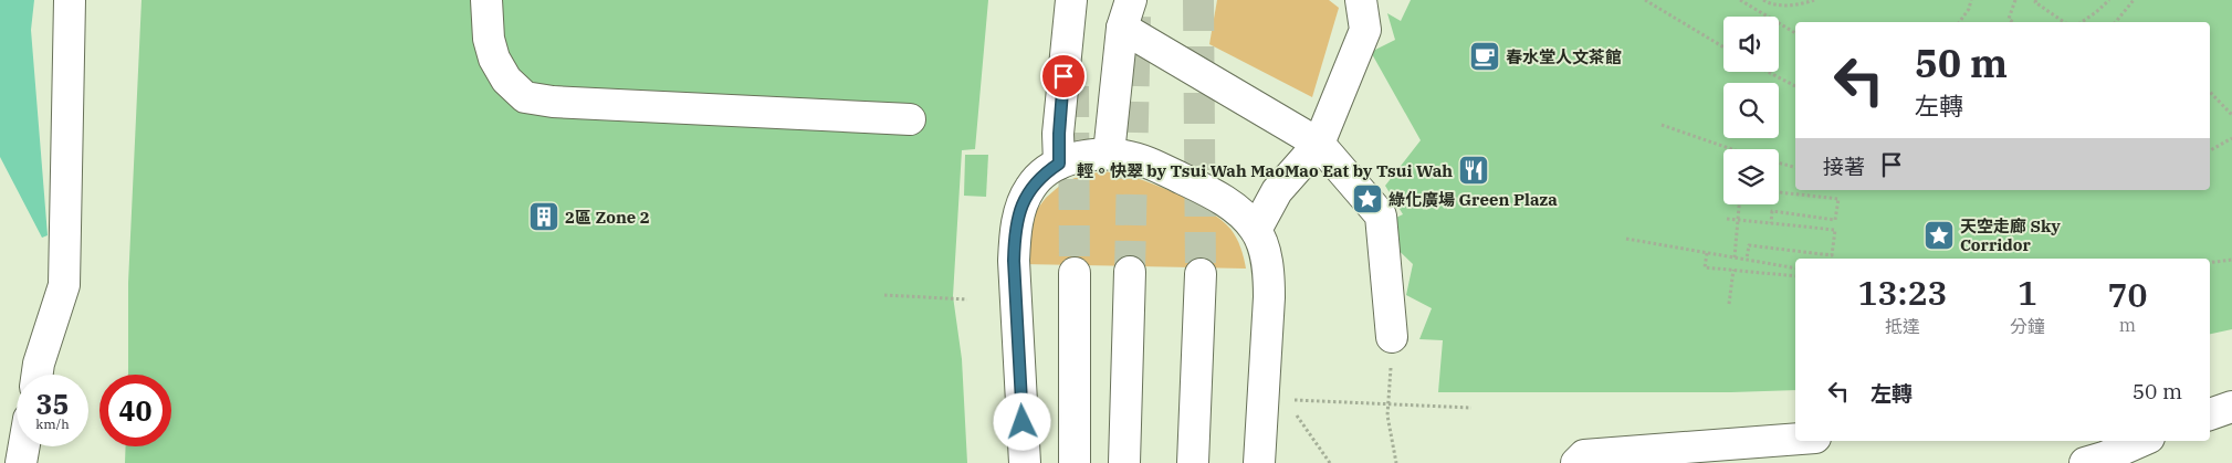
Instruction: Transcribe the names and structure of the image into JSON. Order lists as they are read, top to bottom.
{
  "places": {
    "cafe": ["春水堂人文茶館"],
    "restaurant": ["輕。快翠 by Tsui Wah MaoMao Eat by Tsui Wah"],
    "place": ["綠化廣場 Green Plaza", "天空走廊 Sky Corridor"],
    "building": ["2區 Zone 2"]
  },
  "page": {
    "turn": ["50 m", "左轉"],
    "then": "接著",
    "eta": [
      "13:23",
      "抵達",
      "1",
      "分鐘",
      "70",
      "m"
    ],
    "list": [
      {
        "name": "左轉",
        "value": "50 m"
      }
    ],
    "speed": "35 km/h",
    "limit": "40"
  }
}
